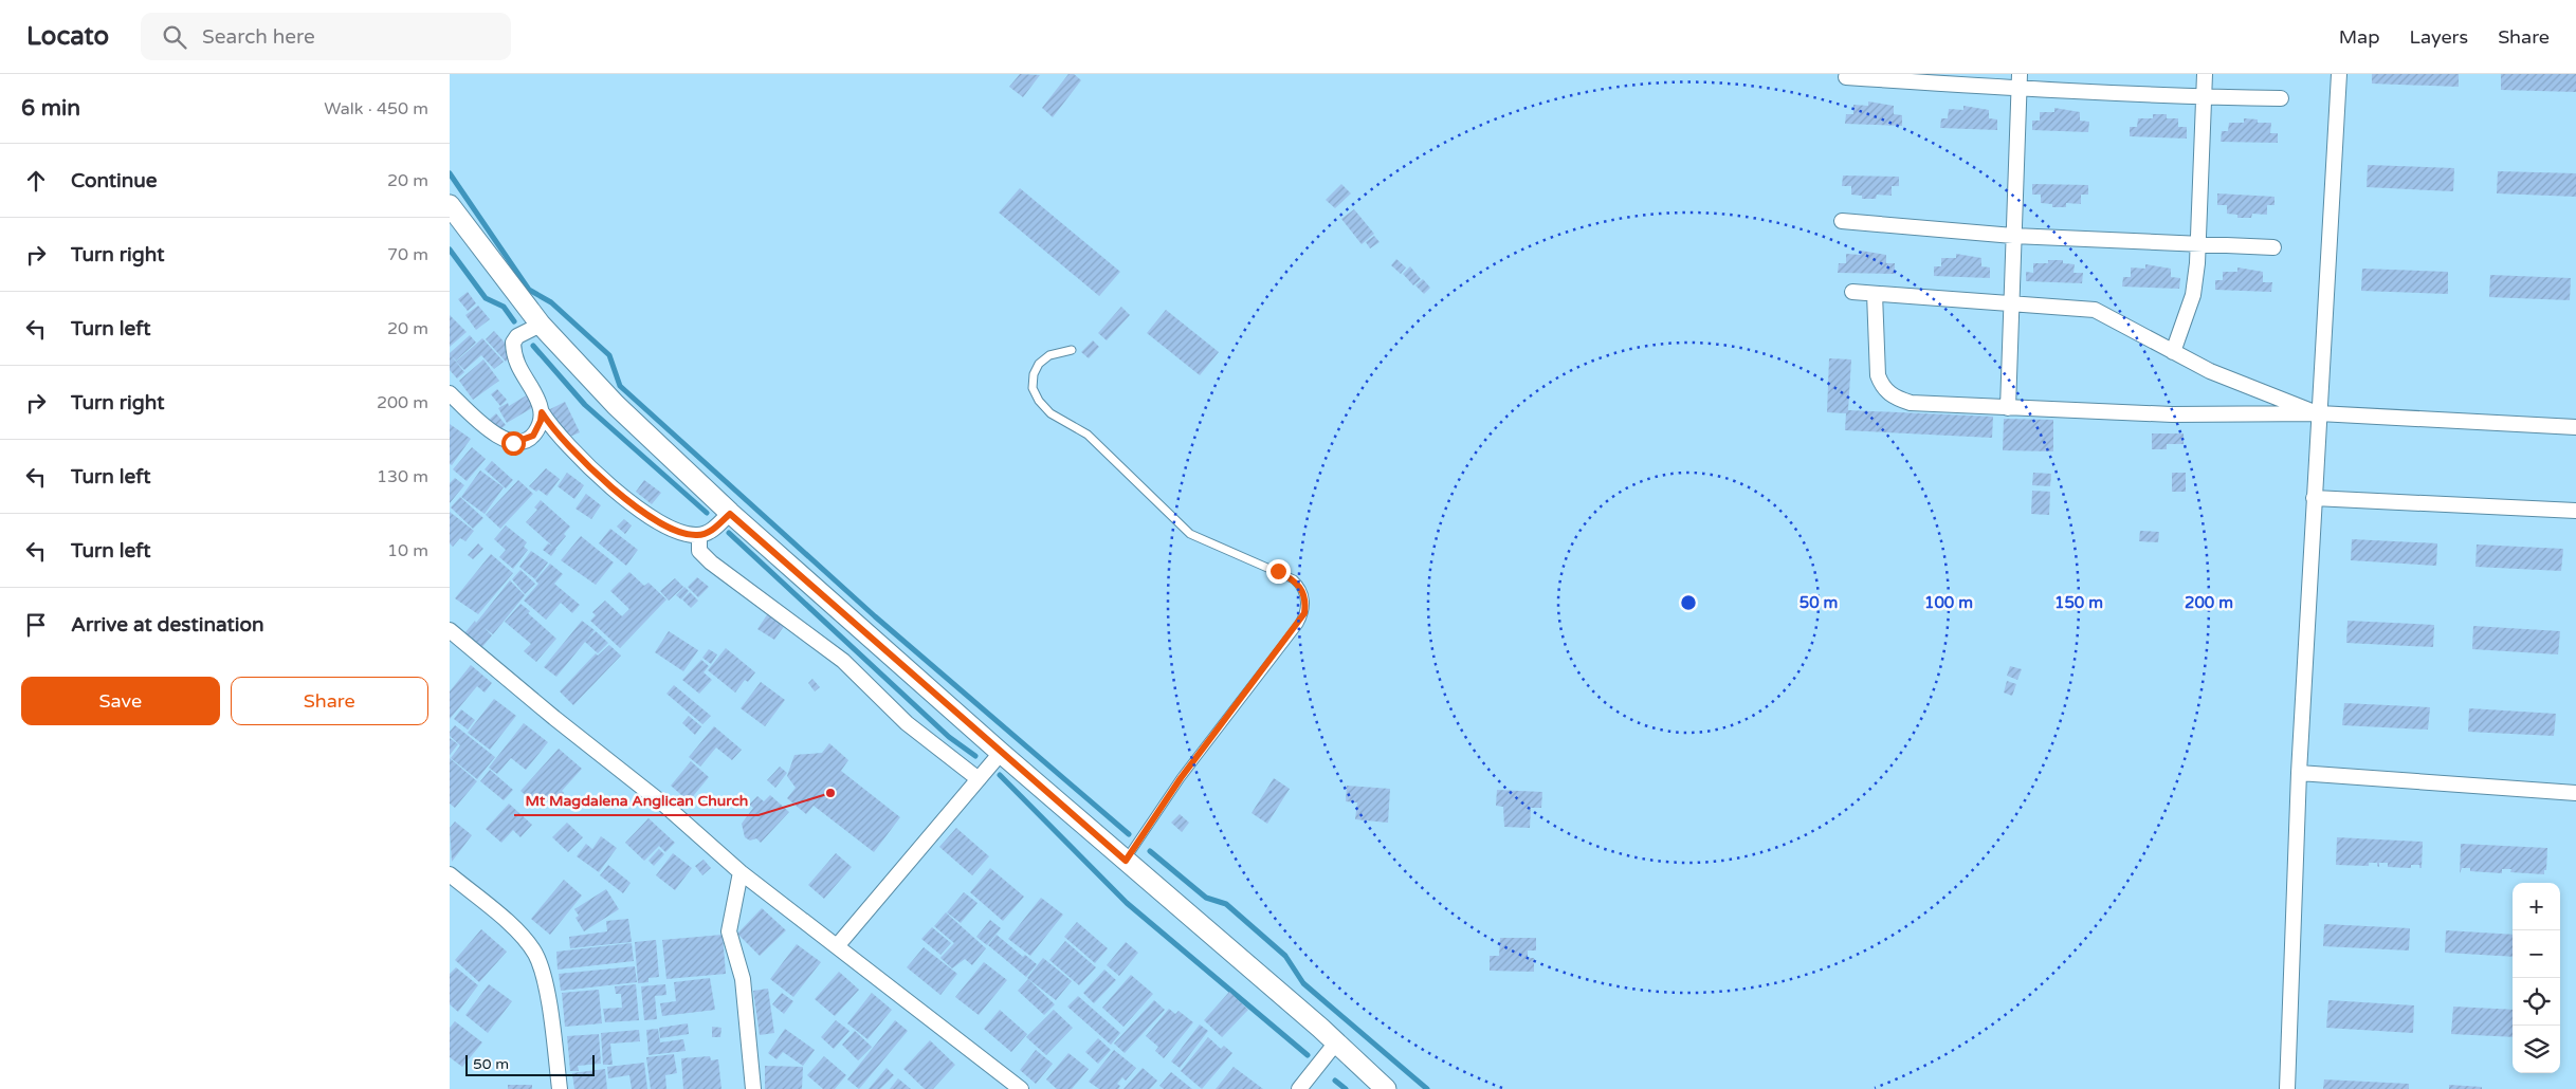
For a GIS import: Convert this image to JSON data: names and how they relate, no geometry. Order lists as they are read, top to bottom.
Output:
{
  "places": ["Mt Magdalena Anglican Church"],
  "scale_bar": "50 m",
  "page": {
    "header": "Locato",
    "search": "Search here",
    "nav": ["Map", "Layers", "Share"],
    "heading": ["6 min", "Walk · 450 m"],
    "list": [
      ["Continue", "20 m"],
      ["Turn right", "70 m"],
      ["Turn left", "20 m"],
      ["Turn right", "200 m"],
      ["Turn left", "130 m"],
      ["Turn left", "10 m"],
      "Arrive at destination"
    ],
    "buttons": ["Save", "Share"],
    "map_buttons": ["+", "−"],
    "scale": "50 m"
  },
  "rings": [
    "50 m",
    "100 m",
    "150 m",
    "200 m"
  ]
}
